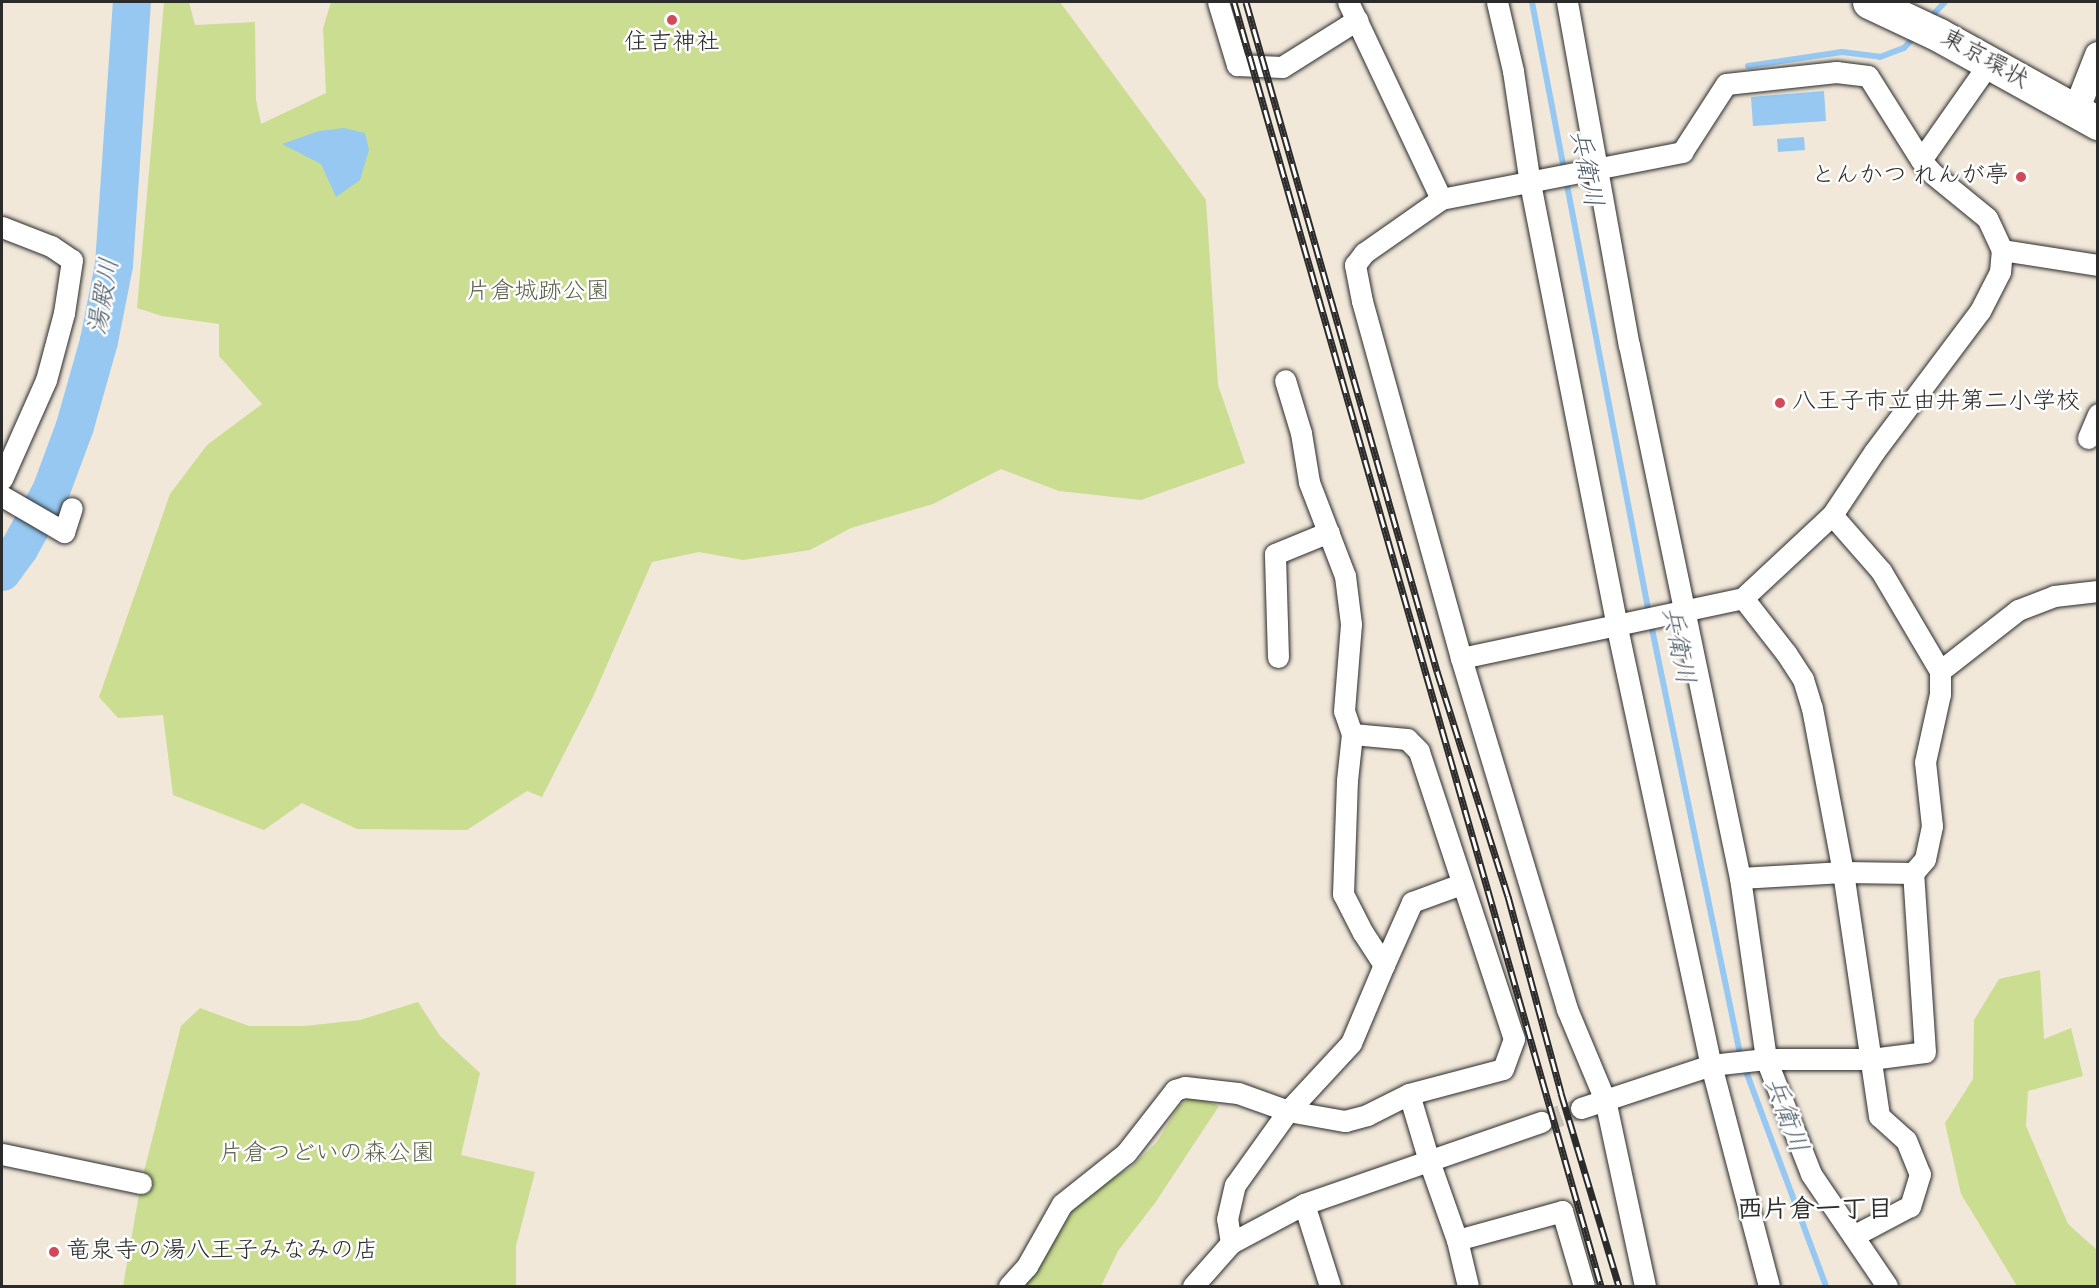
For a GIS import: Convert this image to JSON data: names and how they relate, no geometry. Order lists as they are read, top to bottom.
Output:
{
  "streets": {
    "highway": ["東京環状"]
  },
  "districts": ["西片倉一丁目"],
  "water": ["兵衛川", "湯殿川"],
  "parks": ["片倉城跡公園", "片倉つどいの森公園"],
  "places": [
    "住吉神社",
    "とんかつ れんが亭",
    "八王子市立由井第二小学校",
    "竜泉寺の湯八王子みなみの店"
  ]
}
